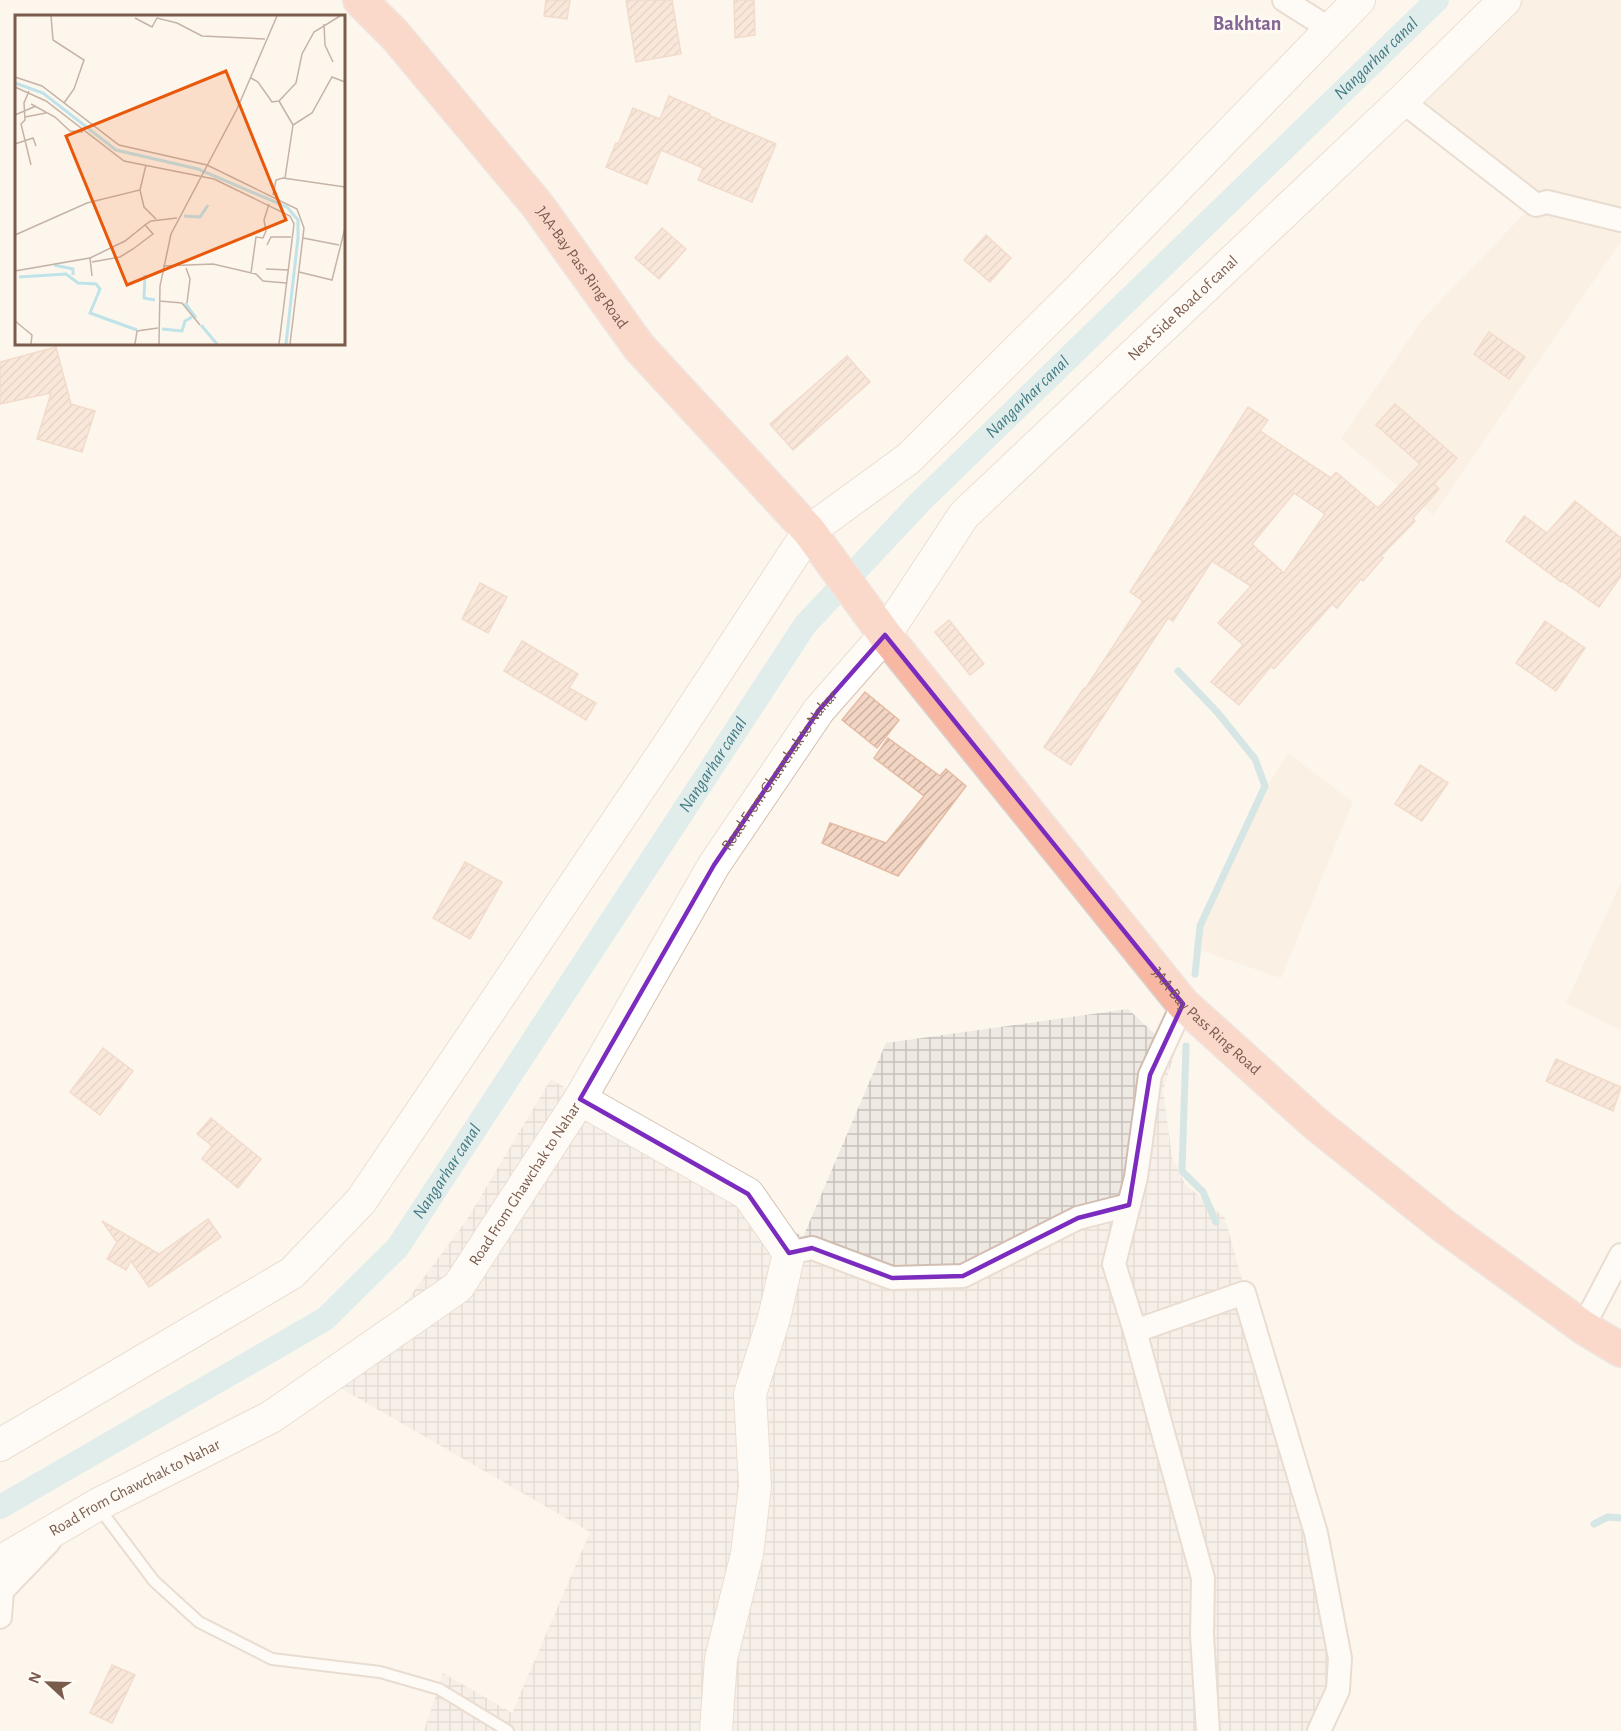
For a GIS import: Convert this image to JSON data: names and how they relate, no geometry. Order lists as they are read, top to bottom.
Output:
{
  "streets": {
    "highway": ["JAA-Bay Pass Ring Road"],
    "street": ["Next Side Road of canal", "Road From Ghawchak to Nahar"]
  },
  "crossings": [
    ["JAA-Bay Pass Ring Road", "Next Side Road of canal"],
    ["JAA-Bay Pass Ring Road", "Road From Ghawchak to Nahar"],
    ["Next Side Road of canal", "Road From Ghawchak to Nahar"]
  ],
  "districts": ["Bakhtan"],
  "water": ["Nangarhar canal"],
  "north": "left"
}
